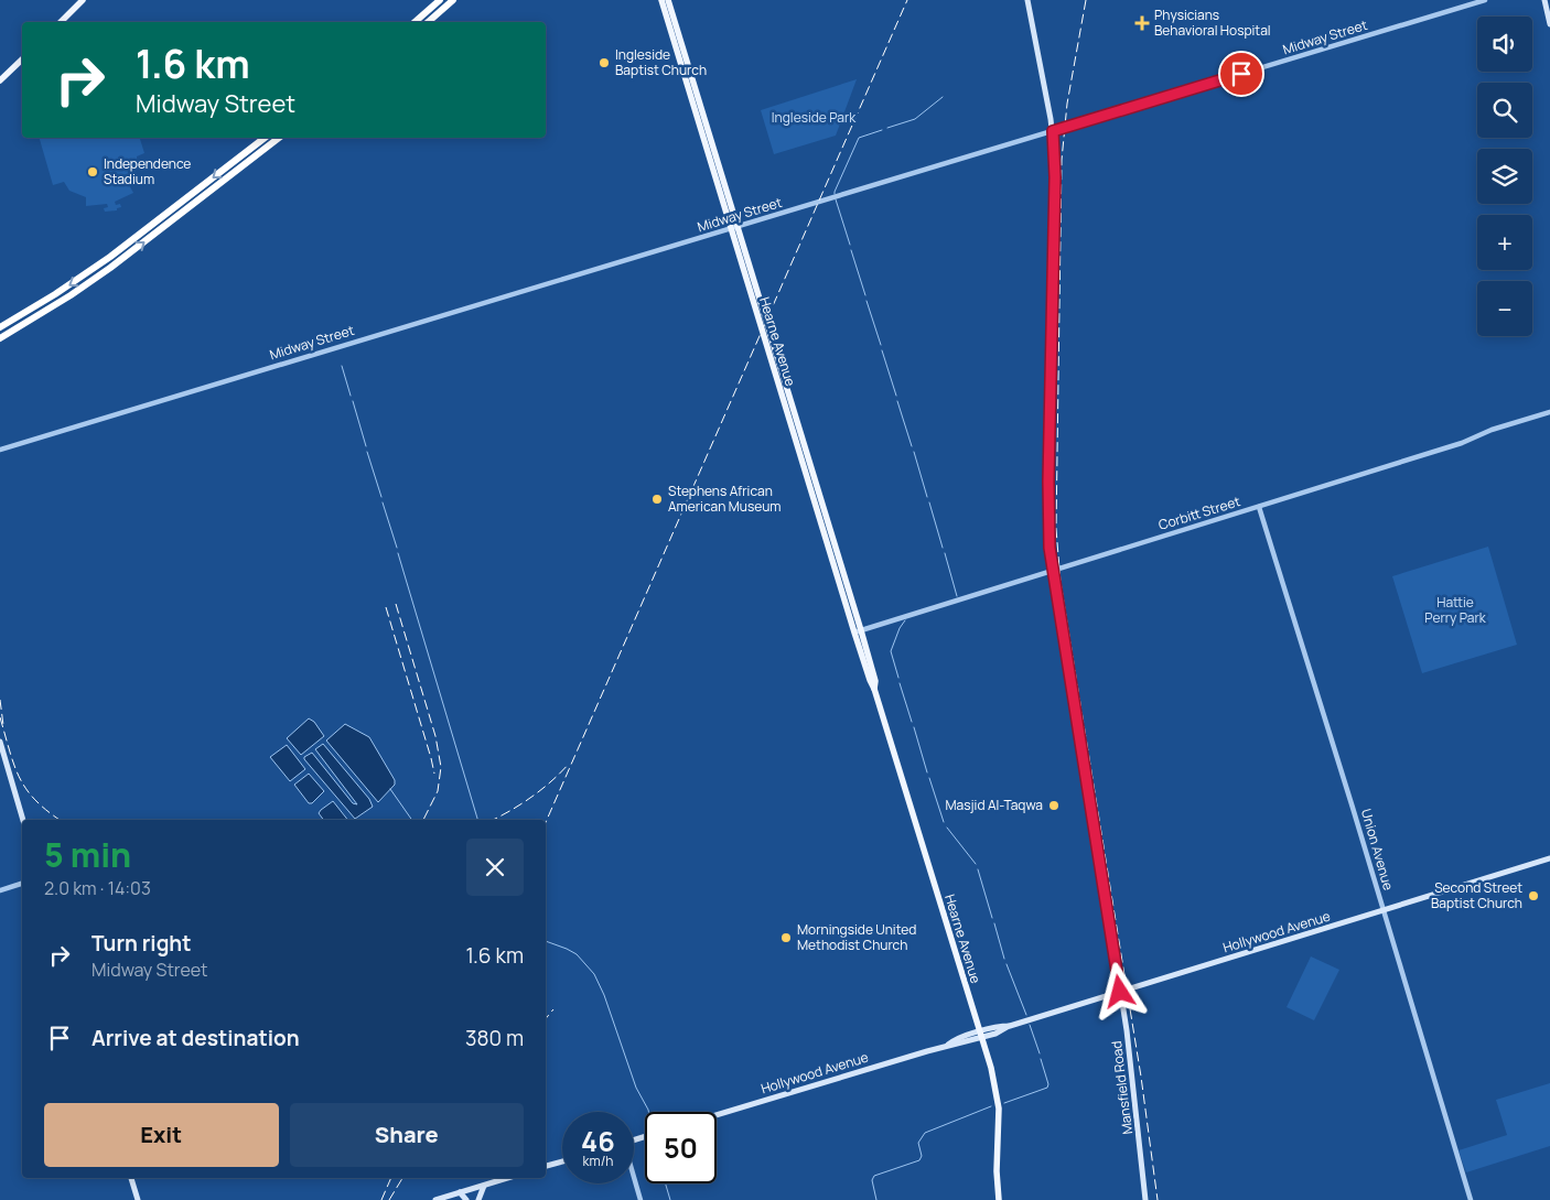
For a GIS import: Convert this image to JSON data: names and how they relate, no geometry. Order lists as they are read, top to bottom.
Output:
{
  "streets": {
    "main road": ["Hearne Avenue", "Hollywood Avenue", "Mansfield Road"],
    "street": ["Midway Street", "Corbitt Street", "Union Avenue"]
  },
  "crossings": [
    ["Midway Street", "Hearne Avenue"],
    ["Midway Street", "Mansfield Road"],
    ["Hearne Avenue", "Corbitt Street"],
    ["Hearne Avenue", "Hollywood Avenue"],
    ["Corbitt Street", "Union Avenue"],
    ["Corbitt Street", "Mansfield Road"],
    ["Union Avenue", "Hollywood Avenue"],
    ["Hollywood Avenue", "Mansfield Road"]
  ],
  "parks": ["Ingleside Park", "Hattie Perry Park"],
  "places": {
    "health": ["Physicians Behavioral Hospital"],
    "other": [
      "Ingleside Baptist Church",
      "Independence Stadium",
      "Stephens African American Museum",
      "Masjid Al-Taqwa",
      "Second Street Baptist Church",
      "Morningside United Methodist Church"
    ]
  },
  "page": {
    "map_buttons": ["+", "−"],
    "turn": ["1.6 km", "Midway Street"],
    "heading": ["5 min", "2.0 km · 14:03"],
    "list": [
      {
        "name": "Turn right",
        "note": "Midway Street",
        "value": "1.6 km"
      },
      {
        "name": "Arrive at destination",
        "value": "380 m"
      }
    ],
    "buttons": ["Exit", "Share"],
    "speed": "46 km/h",
    "limit": "50"
  }
}
